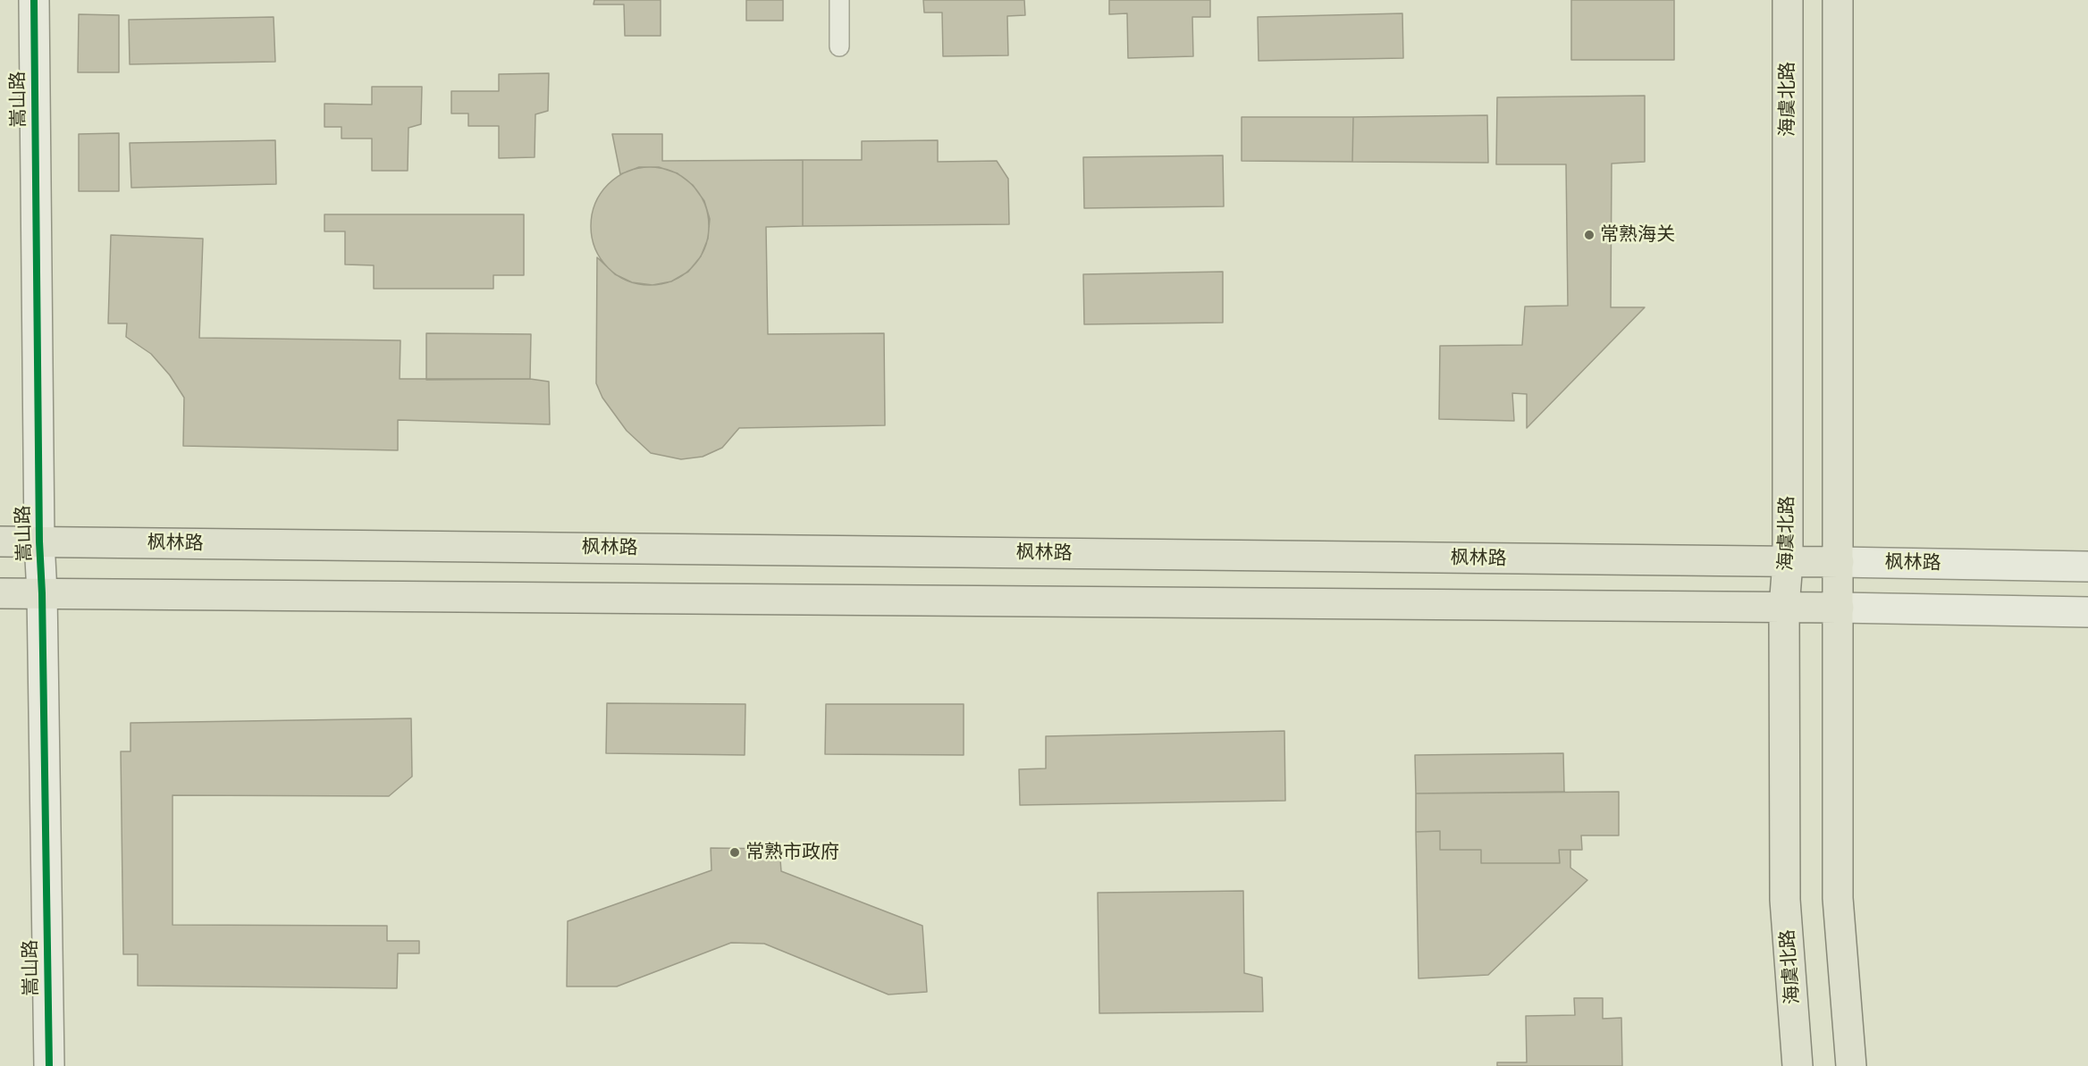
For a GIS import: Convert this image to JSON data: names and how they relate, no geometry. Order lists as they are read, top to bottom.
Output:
{
  "streets": {
    "main road": ["海虞北路", "枫林路"],
    "street": ["嵩山路"]
  },
  "crossings": [
    ["嵩山路", "枫林路"],
    ["海虞北路", "枫林路"]
  ],
  "places": ["常熟海关", "常熟市政府"]
}
